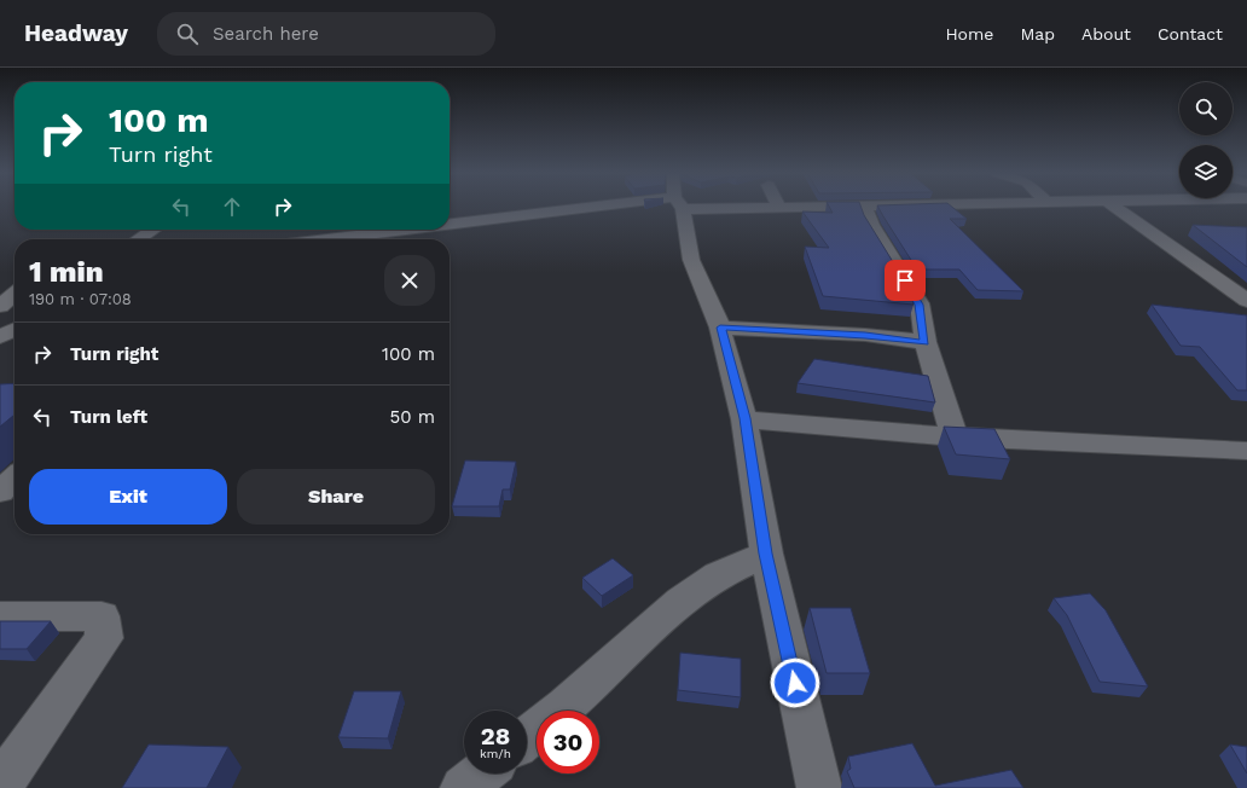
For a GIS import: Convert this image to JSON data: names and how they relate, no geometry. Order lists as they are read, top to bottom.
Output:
{
  "page": {
    "header": "Headway",
    "search": "Search here",
    "nav": [
      "Home",
      "Map",
      "About",
      "Contact"
    ],
    "turn": ["100 m", "Turn right"],
    "heading": ["1 min", "190 m · 07:08"],
    "list": [
      {
        "name": "Turn right",
        "value": "100 m"
      },
      {
        "name": "Turn left",
        "value": "50 m"
      }
    ],
    "buttons": ["Exit", "Share"],
    "speed": "28 km/h",
    "limit": "30"
  }
}
